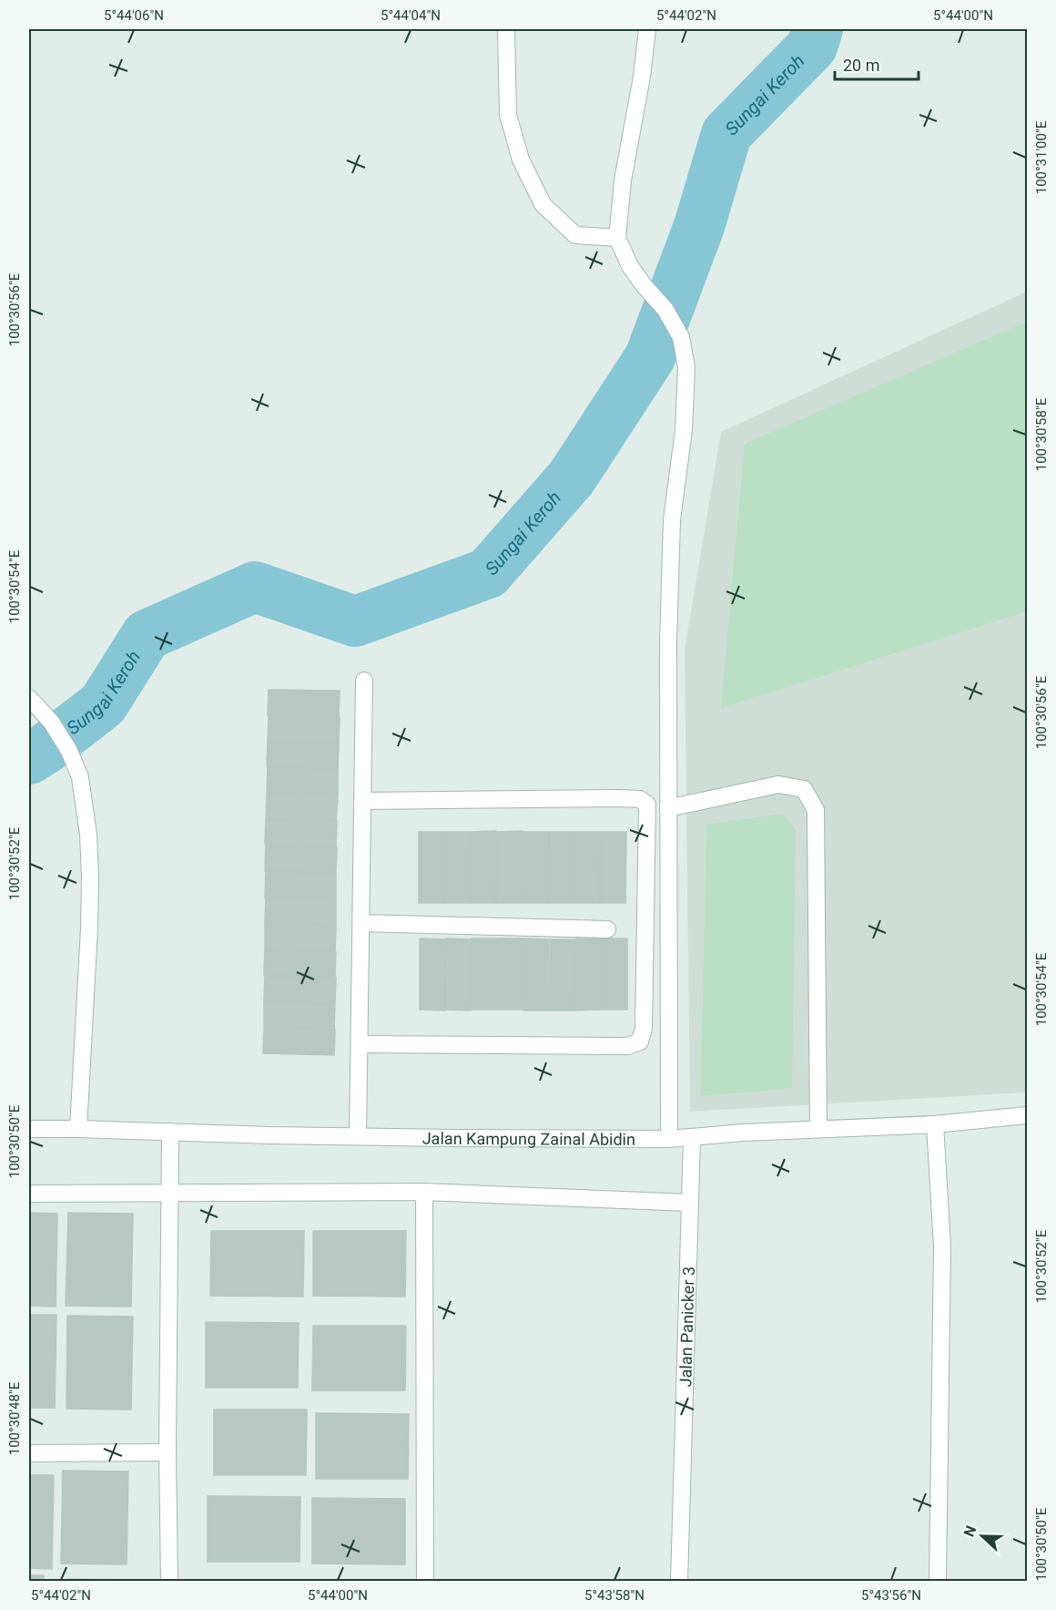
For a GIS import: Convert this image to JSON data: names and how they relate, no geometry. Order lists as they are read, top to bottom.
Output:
{
  "streets": {
    "street": ["Jalan Kampung Zainal Abidin", "Jalan Panicker 3"]
  },
  "crossings": [
    ["Jalan Kampung Zainal Abidin", "Jalan Panicker 3"]
  ],
  "water": ["Sungai Keroh"],
  "scale_bar": "20 m",
  "north": "left",
  "coordinates": [
    "5°44'06\"N",
    "5°44'04\"N",
    "5°44'02\"N",
    "5°44'00\"N",
    "100°31'00\"E",
    "100°30'56\"E",
    "100°30'58\"E",
    "100°30'54\"E",
    "100°30'52\"E",
    "100°30'50\"E",
    "100°30'48\"E",
    "5°43'58\"N",
    "5°43'56\"N"
  ]
}
